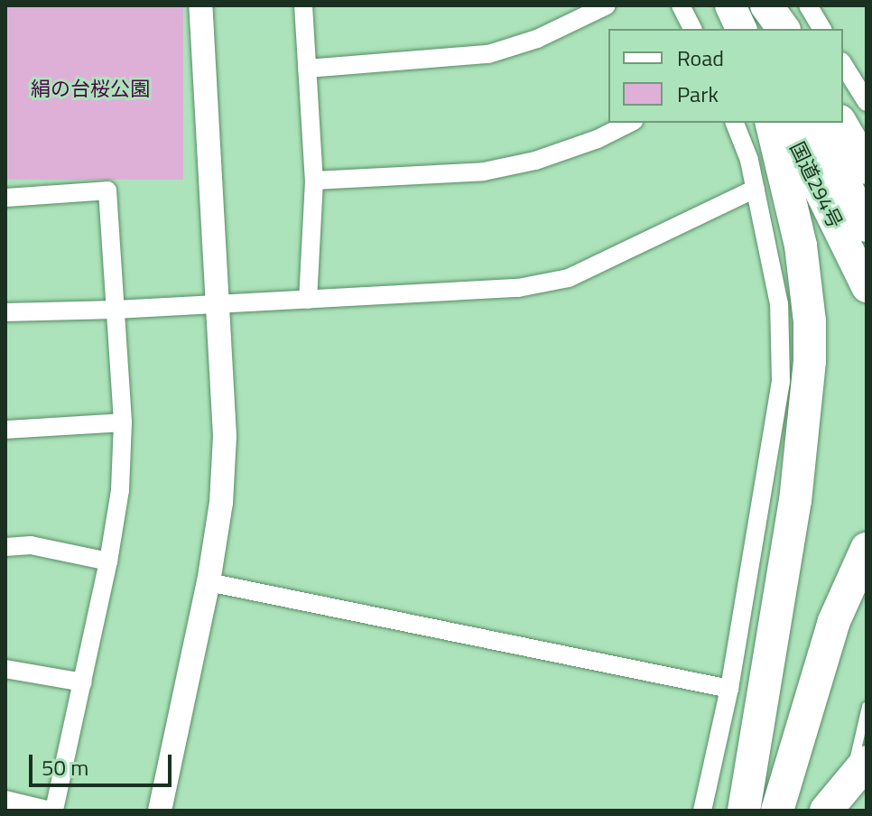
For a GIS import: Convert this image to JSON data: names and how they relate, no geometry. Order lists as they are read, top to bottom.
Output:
{
  "streets": {
    "highway": ["国道294号"]
  },
  "parks": ["絹の台桜公園"],
  "legend": ["Road", "Park"],
  "scale_bar": "50 m"
}
